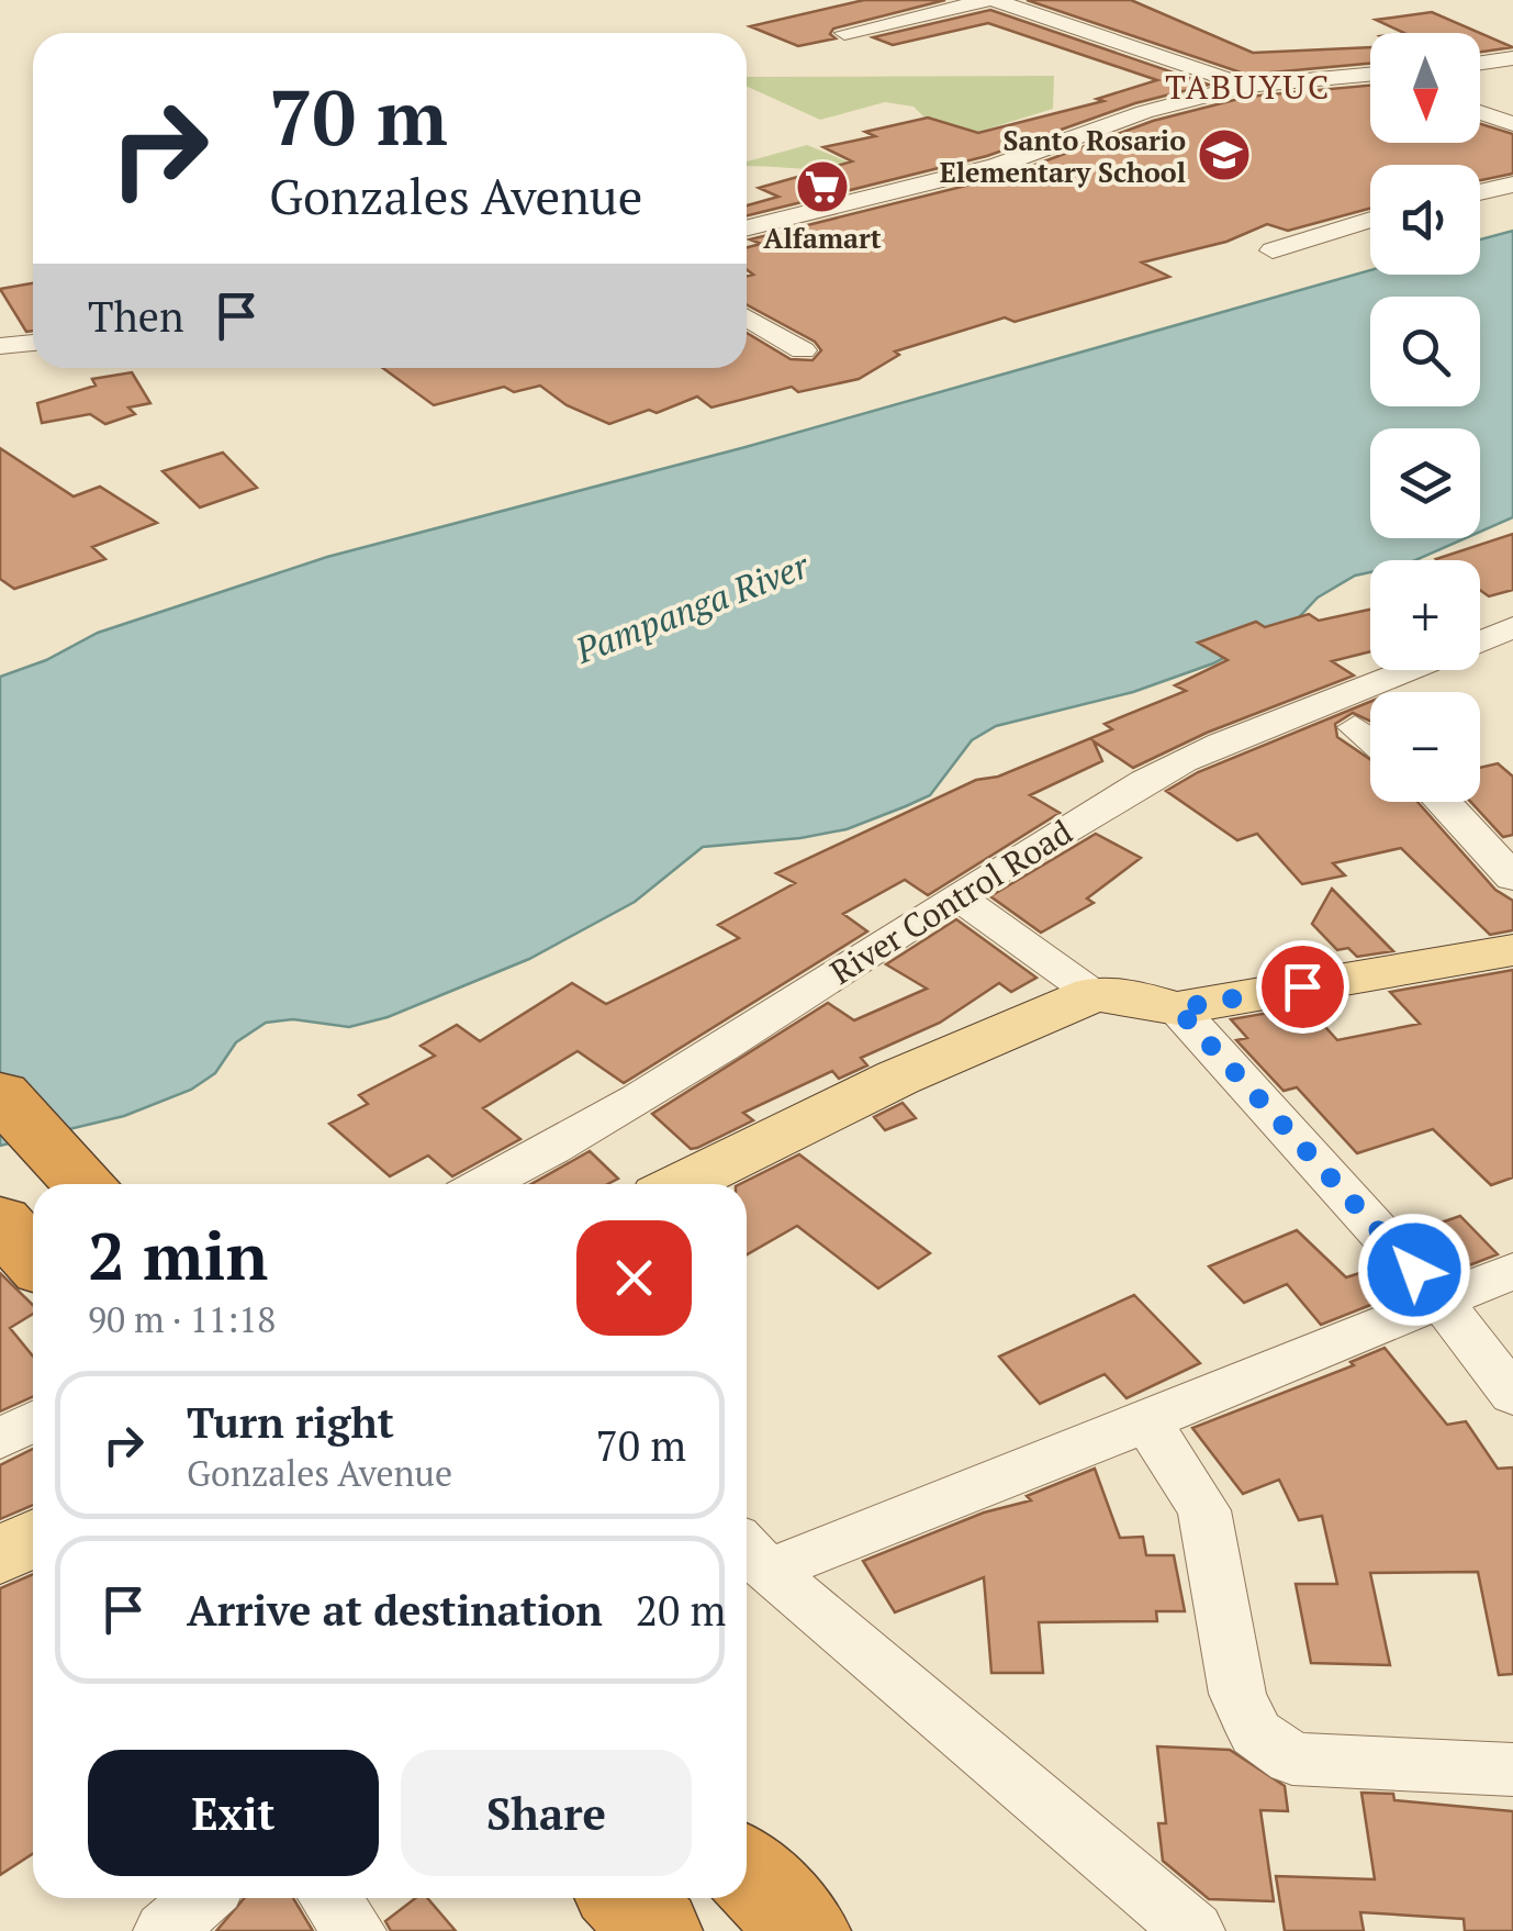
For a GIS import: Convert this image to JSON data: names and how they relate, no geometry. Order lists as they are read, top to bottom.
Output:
{
  "streets": {
    "street": ["River Control Road"]
  },
  "districts": ["TABUYUC"],
  "water": ["Pampanga River"],
  "places": {
    "school or university": ["Santo Rosario Elementary School"],
    "supermarket": ["Alfamart"]
  },
  "north": "bottom",
  "page": {
    "map_buttons": ["+", "−"],
    "turn": ["70 m", "Gonzales Avenue"],
    "then": "Then",
    "heading": ["2 min", "90 m · 11:18"],
    "list": [
      {
        "name": "Turn right",
        "note": "Gonzales Avenue",
        "value": "70 m"
      },
      {
        "name": "Arrive at destination",
        "value": "20 m"
      }
    ],
    "buttons": ["Exit", "Share"]
  }
}
